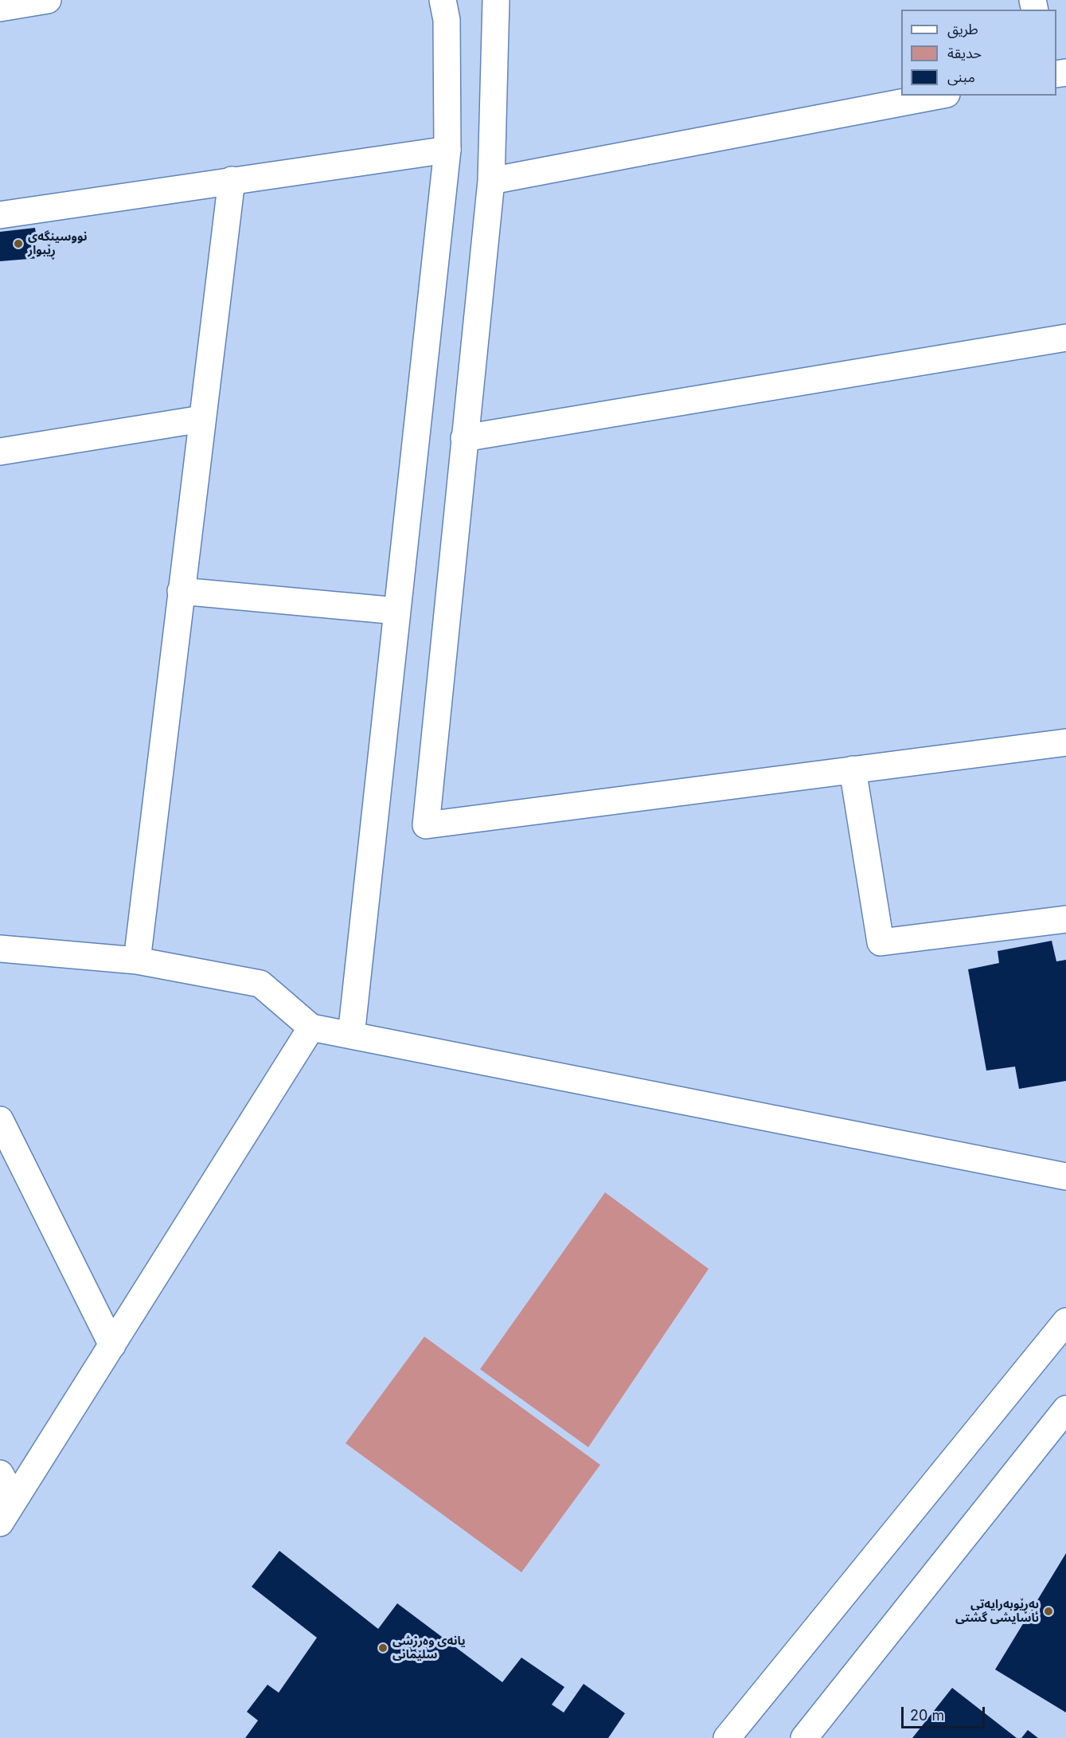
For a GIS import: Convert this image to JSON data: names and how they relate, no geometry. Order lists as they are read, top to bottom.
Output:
{
  "places": ["نووسینگه‌ی ڕێبوار", "بەڕێوبەرایەتی ئاسایشی گشتی", "یانەی وەرزشی سلێمانی"],
  "legend": ["طريق", "حديقة", "مبنى"],
  "scale_bar": "20 m"
}
